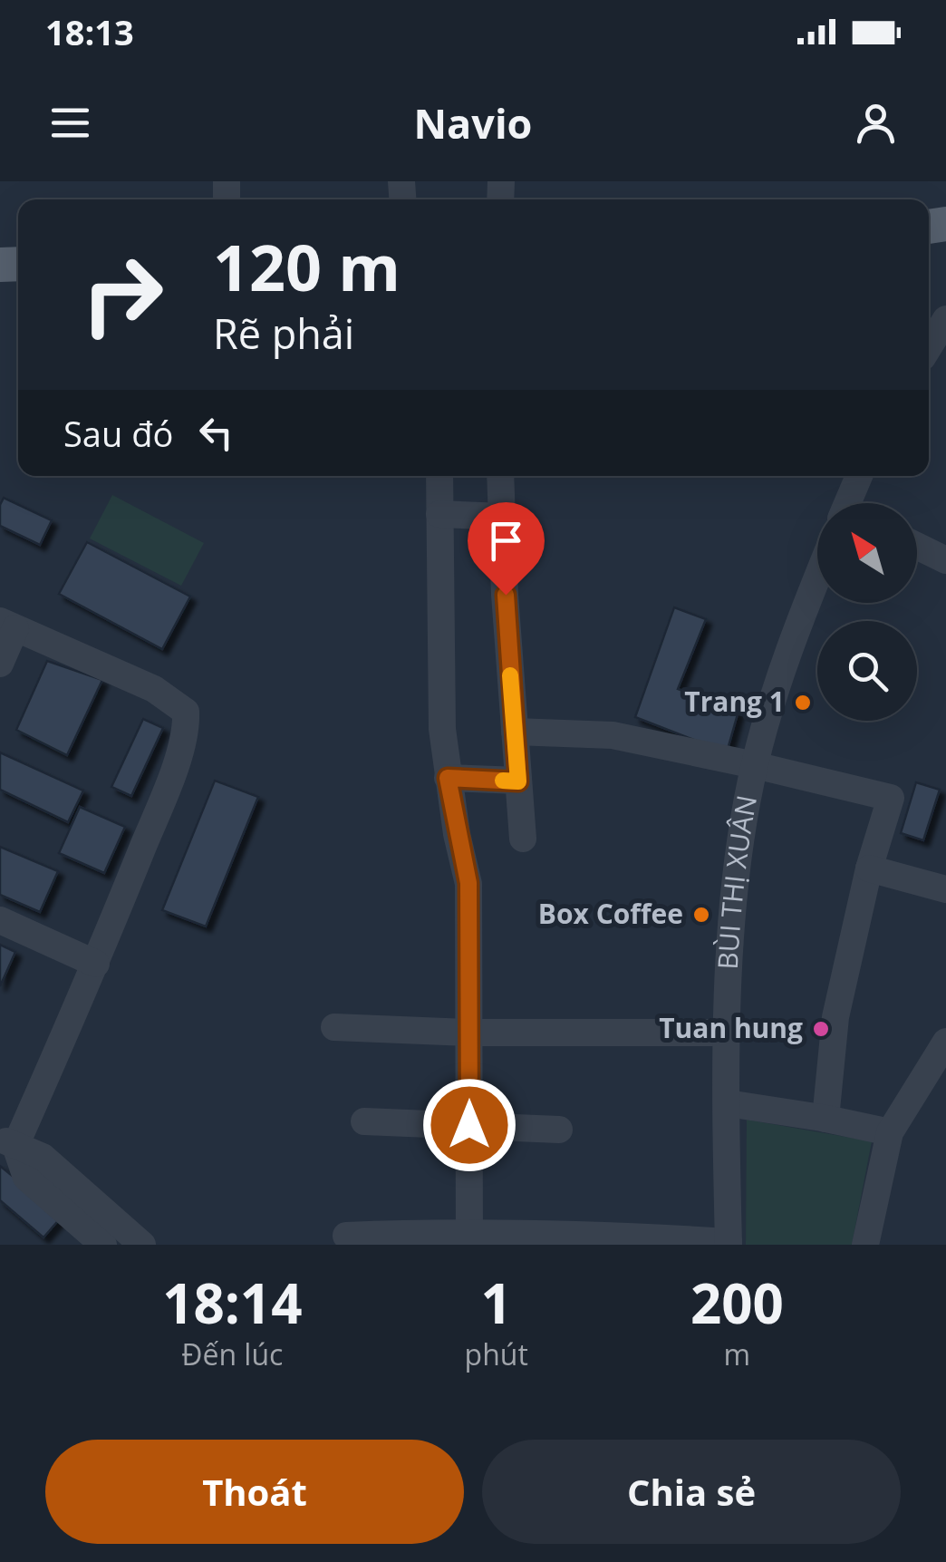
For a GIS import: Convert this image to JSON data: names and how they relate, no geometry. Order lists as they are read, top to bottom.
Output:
{
  "streets": {
    "street": ["BÙI THỊ XUÂN"]
  },
  "places": ["Trang 1", "Box Coffee", "Tuan hung"],
  "north": "top left",
  "page": {
    "status": "18:13",
    "header": "Navio",
    "turn": ["120 m", "Rẽ phải"],
    "then": "Sau đó",
    "eta": [
      "18:14",
      "Đến lúc",
      "1",
      "phút",
      "200",
      "m"
    ],
    "buttons": ["Thoát", "Chia sẻ"]
  }
}
